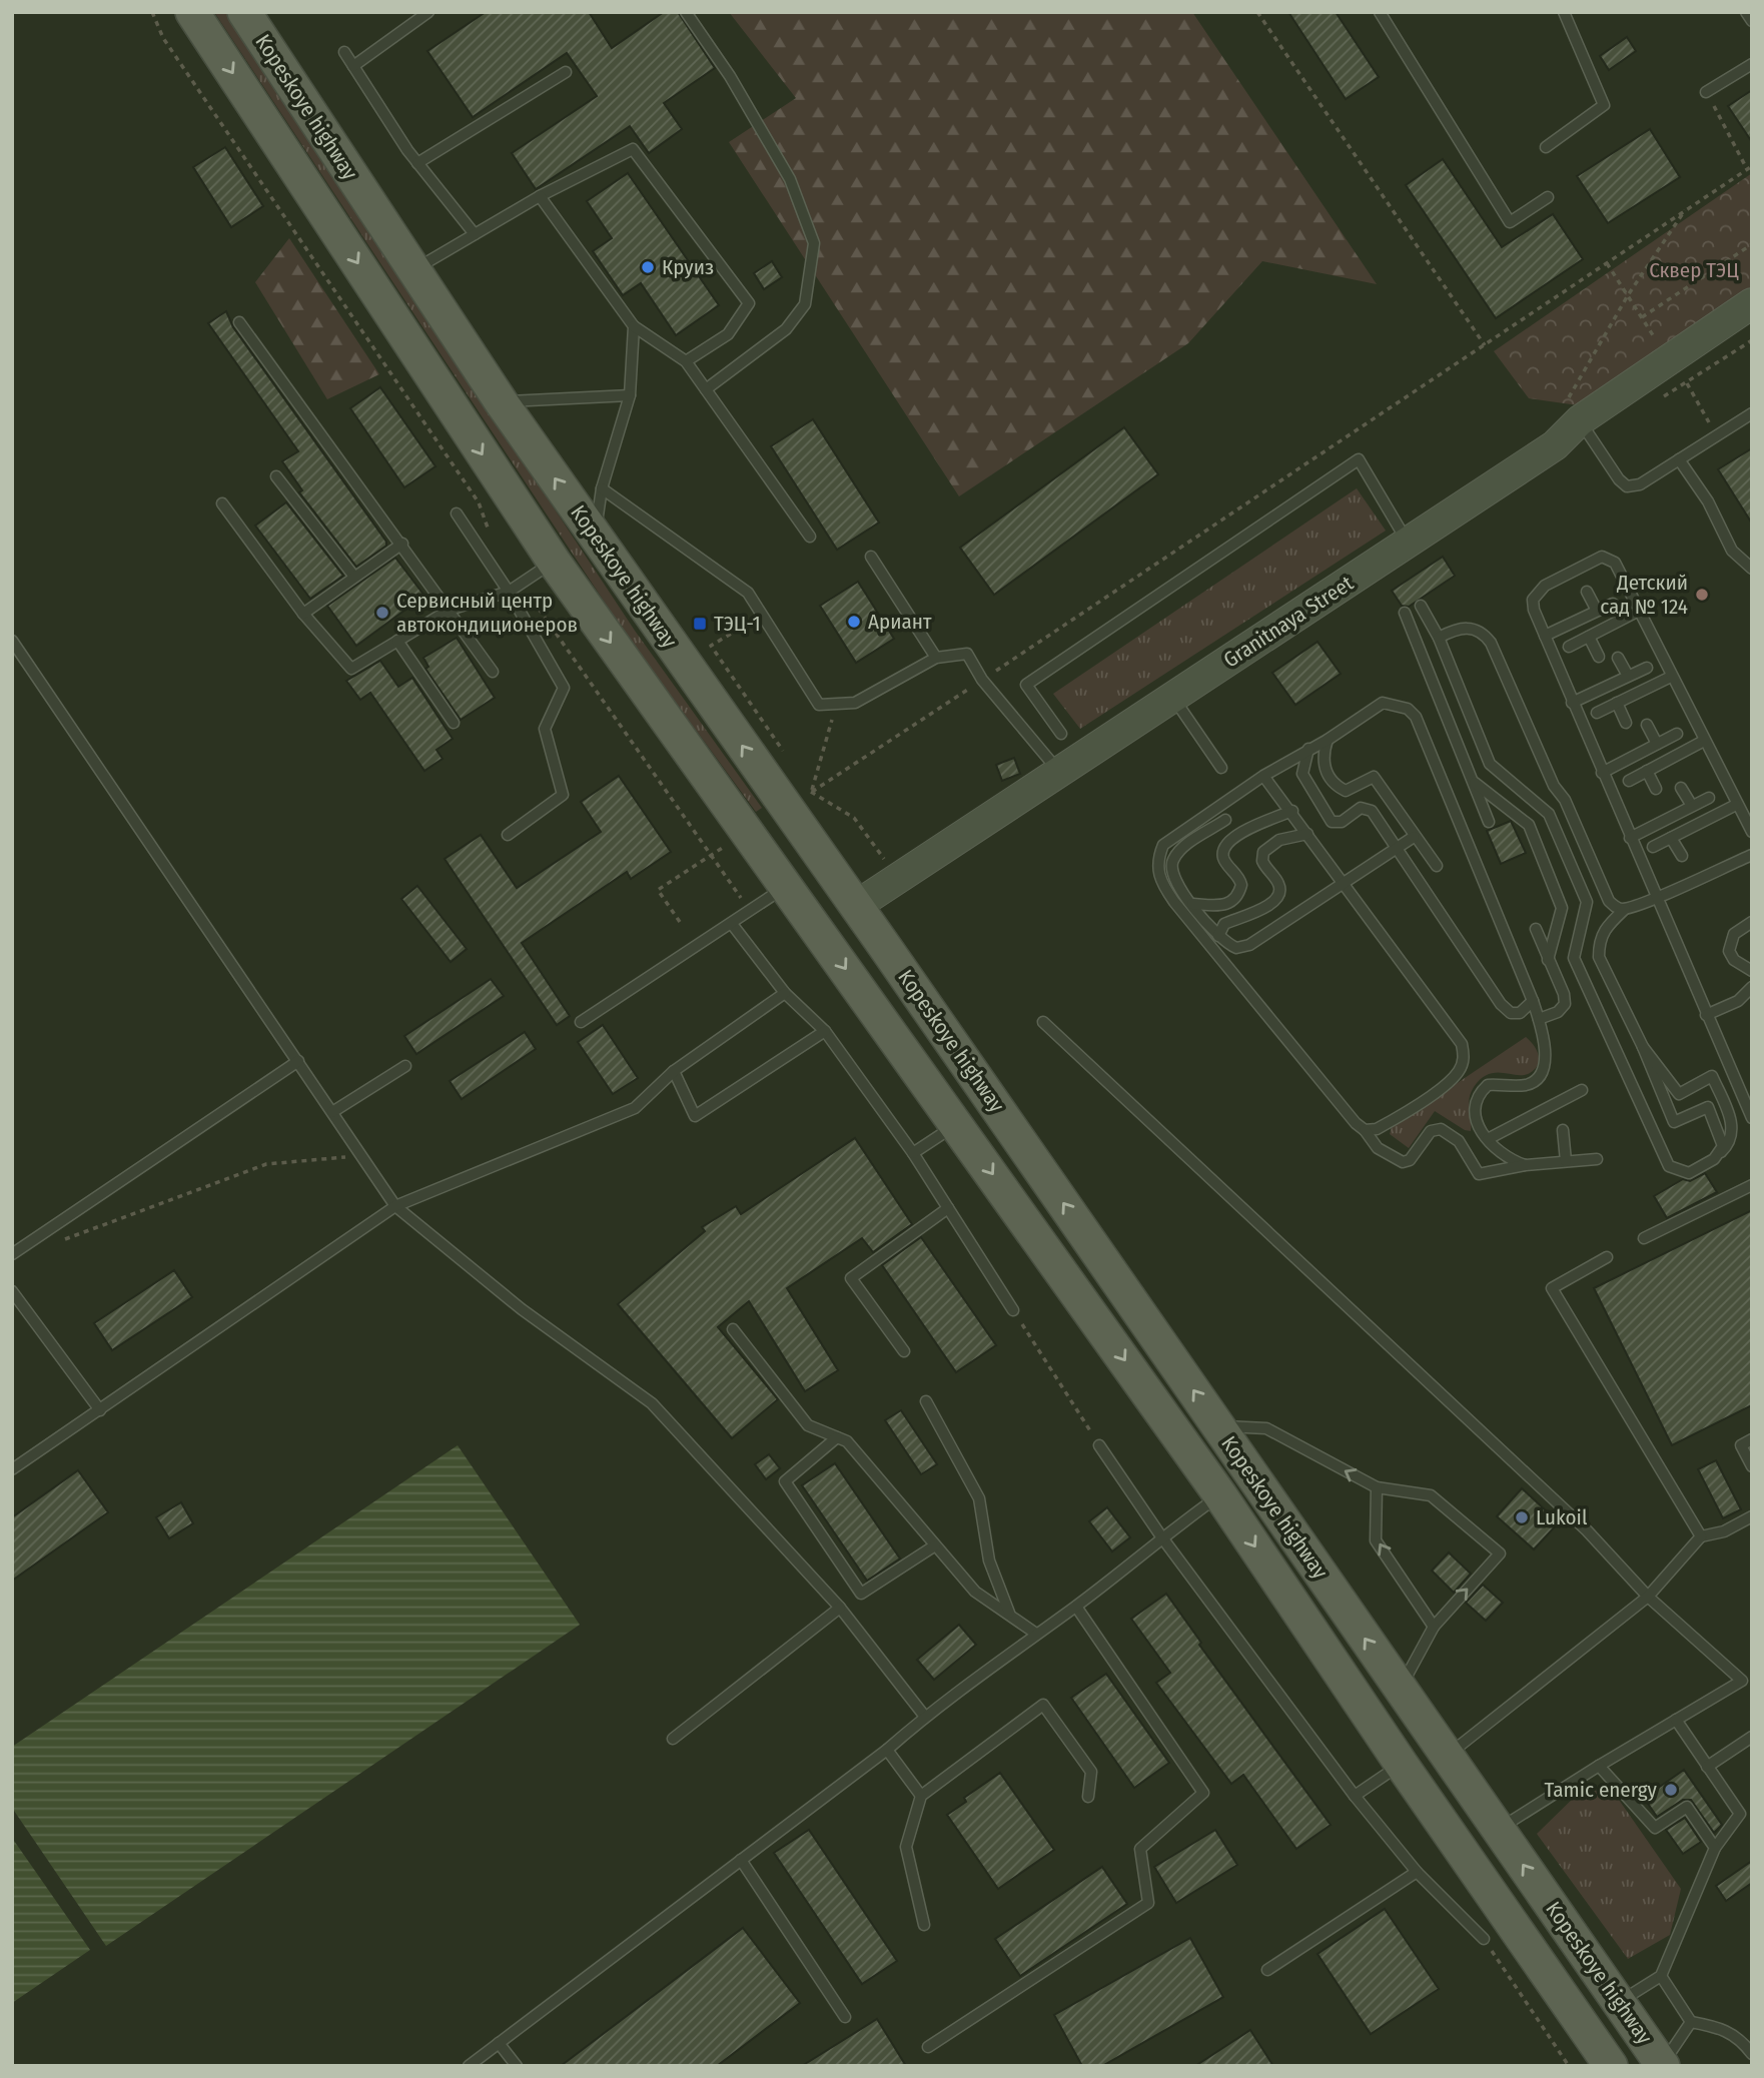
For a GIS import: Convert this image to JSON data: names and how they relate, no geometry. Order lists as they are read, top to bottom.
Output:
{
  "streets": {
    "main road": ["Kopeskoye highway", "Granitnaya Street"]
  },
  "crossings": [
    ["Kopeskoye highway", "Granitnaya Street"]
  ],
  "parks": ["Сквер ТЭЦ"],
  "places": {
    "other": [
      "Круиз",
      "Детский сад № 124",
      "Сервисный центр автокондиционеров",
      "Ариант",
      "Lukoil",
      "Tamic energy"
    ],
    "transit": ["ТЭЦ-1"]
  }
}
